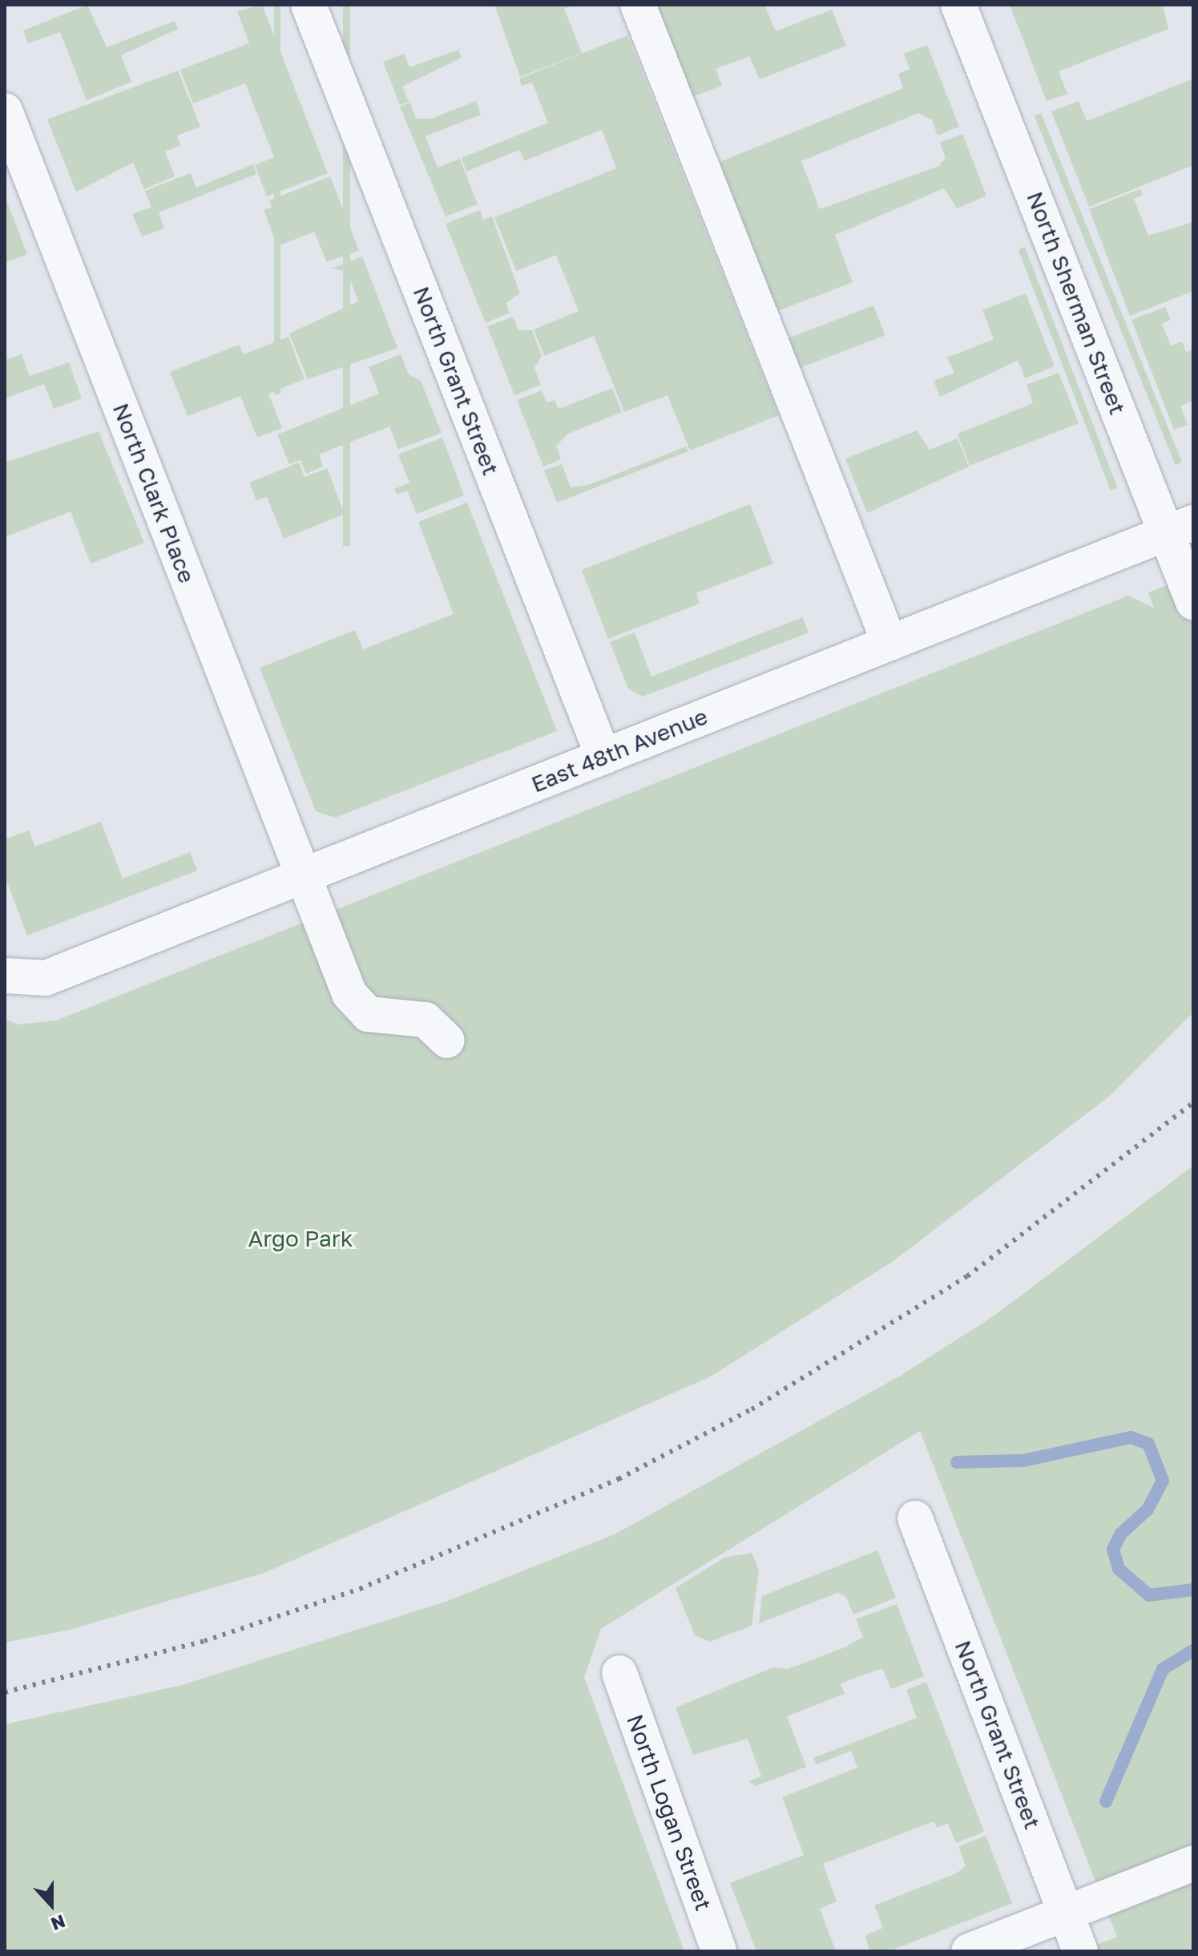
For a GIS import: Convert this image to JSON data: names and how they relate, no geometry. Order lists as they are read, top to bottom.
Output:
{
  "streets": {
    "street": [
      "North Sherman Street",
      "North Grant Street",
      "North Clark Place",
      "East 48th Avenue",
      "North Logan Street"
    ]
  },
  "crossings": [
    ["North Sherman Street", "East 48th Avenue"],
    ["North Grant Street", "East 48th Avenue"],
    ["North Clark Place", "East 48th Avenue"]
  ],
  "parks": ["Argo Park"],
  "north": "bottom"
}
